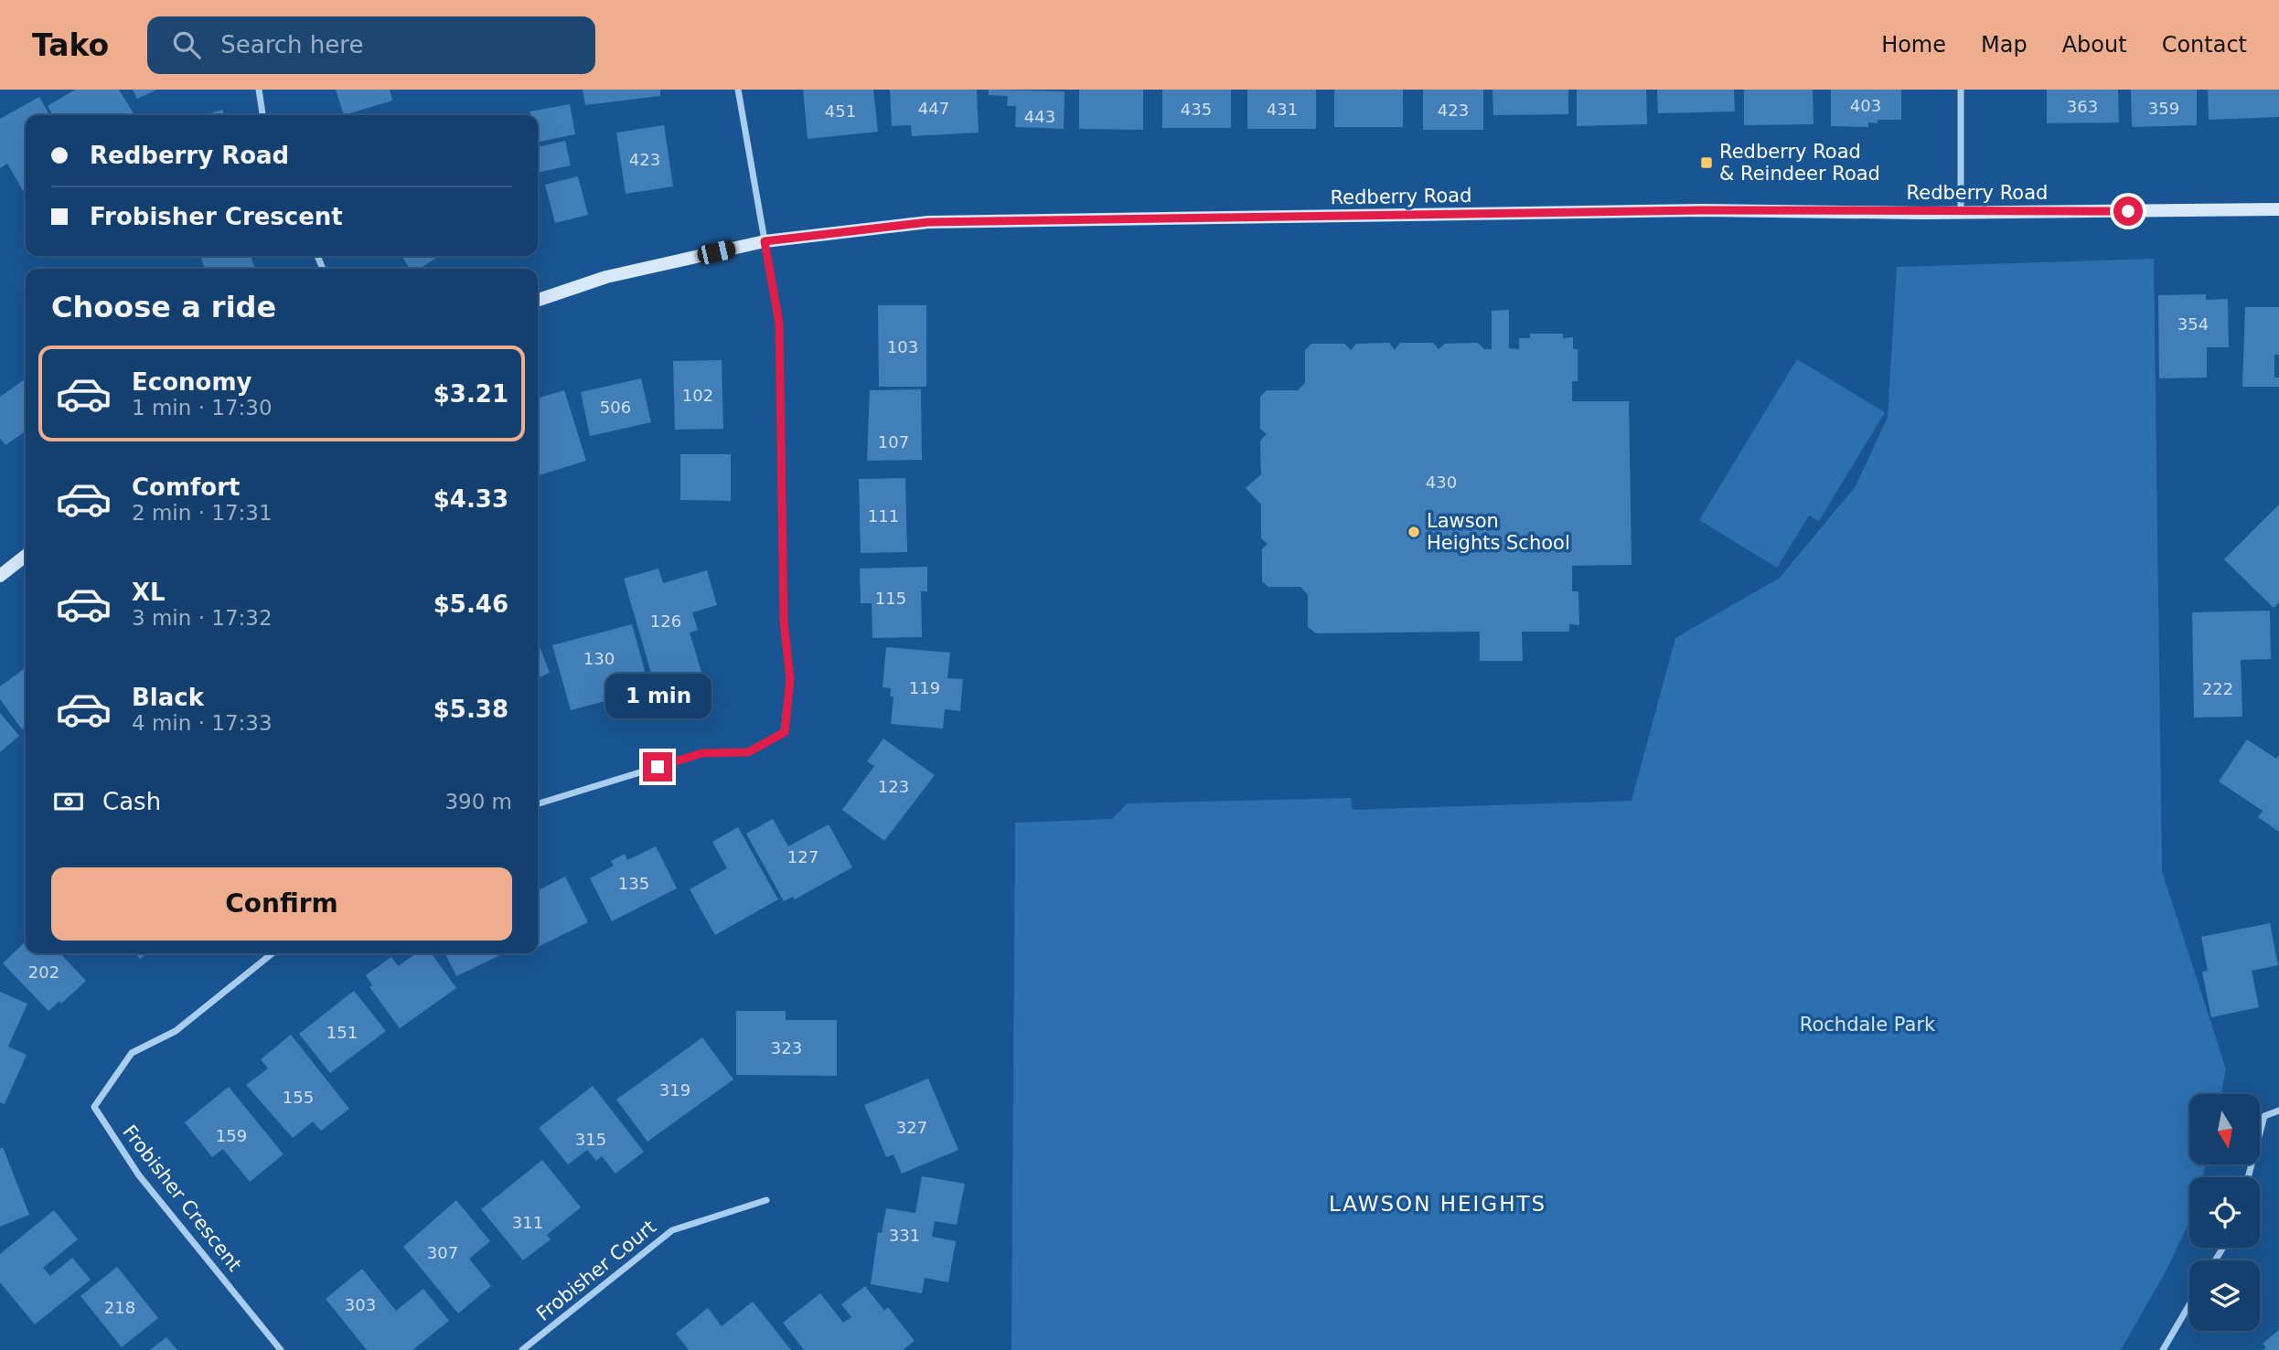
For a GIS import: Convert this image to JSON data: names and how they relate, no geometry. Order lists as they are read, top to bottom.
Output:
{
  "streets": {
    "street": ["Redberry Road", "Frobisher Crescent", "Frobisher Court"]
  },
  "districts": ["LAWSON HEIGHTS"],
  "parks": ["Rochdale Park"],
  "places": {
    "transit": ["Redberry Road & Reindeer Road"],
    "other": ["Lawson Heights School"]
  },
  "house_numbers": [
    "403",
    "363",
    "447",
    "359",
    "435",
    "431",
    "423",
    "451",
    "443",
    "423",
    "354",
    "103",
    "102",
    "506",
    "107",
    "430",
    "111",
    "115",
    "126",
    "130",
    "119",
    "222",
    "123",
    "127",
    "135",
    "202",
    "151",
    "323",
    "319",
    "155",
    "327",
    "159",
    "315",
    "311",
    "331",
    "307",
    "303",
    "218"
  ],
  "north": "bottom",
  "page": {
    "header": "Tako",
    "search": "Search here",
    "nav": [
      "Home",
      "Map",
      "About",
      "Contact"
    ],
    "banner": ["Redberry Road", "Frobisher Crescent"],
    "heading": "Choose a ride",
    "list": [
      {
        "name": "Economy",
        "note": "1 min · 17:30",
        "value": "$3.21"
      },
      {
        "name": "Comfort",
        "note": "2 min · 17:31",
        "value": "$4.33"
      },
      {
        "name": "XL",
        "note": "3 min · 17:32",
        "value": "$5.46"
      },
      {
        "name": "Black",
        "note": "4 min · 17:33",
        "value": "$5.38"
      }
    ],
    "bubble": "1 min",
    "pay": ["Cash", "390 m"],
    "buttons": "Confirm"
  }
}
